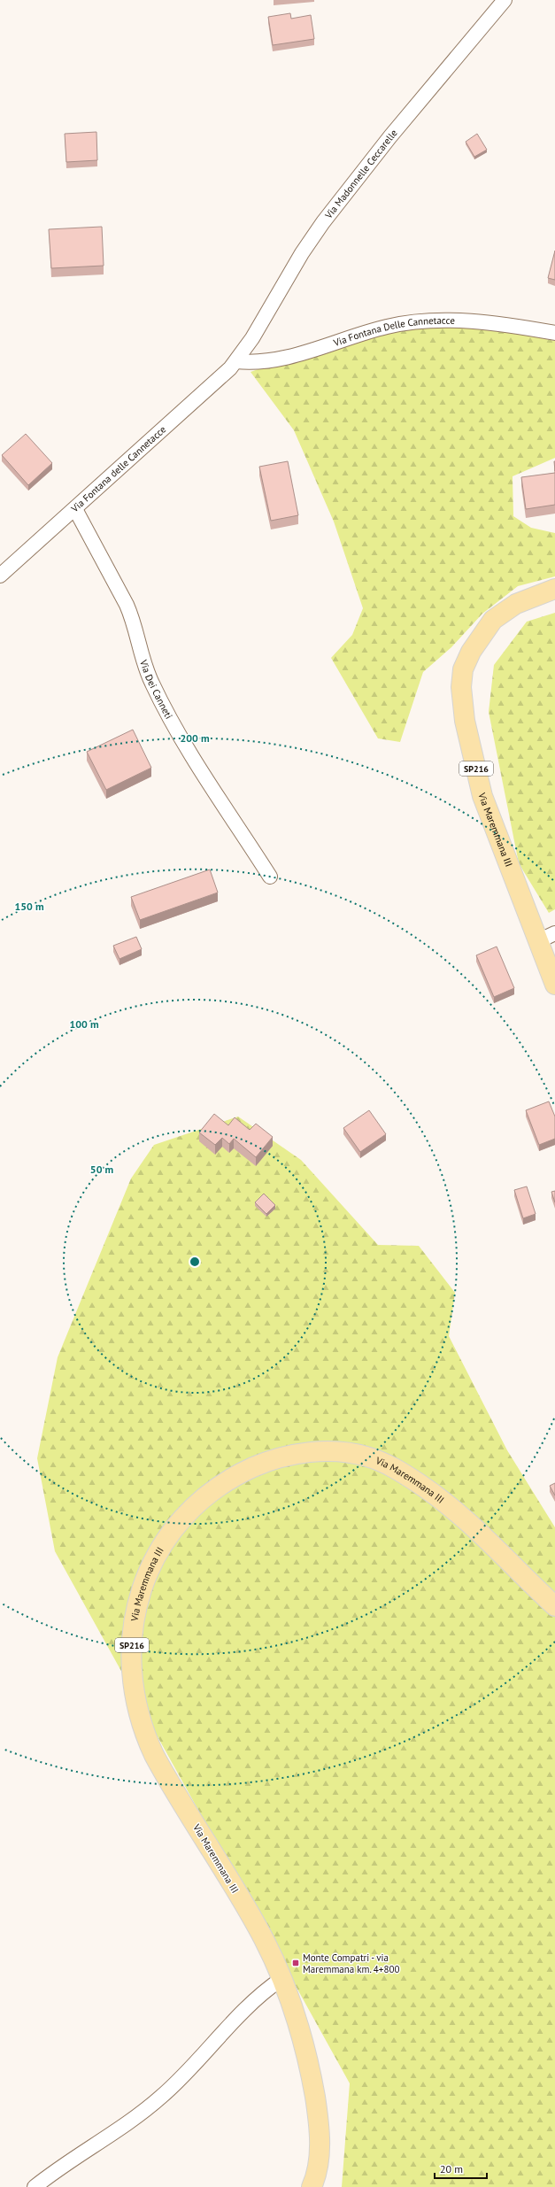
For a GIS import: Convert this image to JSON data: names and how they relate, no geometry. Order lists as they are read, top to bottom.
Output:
{
  "streets": {
    "main road": ["SP216", "Via Maremmana III"],
    "street": [
      "Via Madonnelle Ceccarelle",
      "Via Fontana Delle Cannetacce",
      "Via Fontana delle Cannetacce",
      "Via Dei Canneti"
    ]
  },
  "crossings": [
    ["Via Madonnelle Ceccarelle", "Via Fontana Delle Cannetacce"],
    ["Via Madonnelle Ceccarelle", "Via Fontana delle Cannetacce"],
    ["Via Fontana Delle Cannetacce", "Via Fontana delle Cannetacce"],
    ["Via Fontana delle Cannetacce", "Via Dei Canneti"]
  ],
  "places": {
    "transit": ["Monte Compatri - via Maremmana km. 4+800"]
  },
  "scale_bar": "20 m",
  "rings": [
    "200 m",
    "150 m",
    "100 m",
    "50 m"
  ]
}
